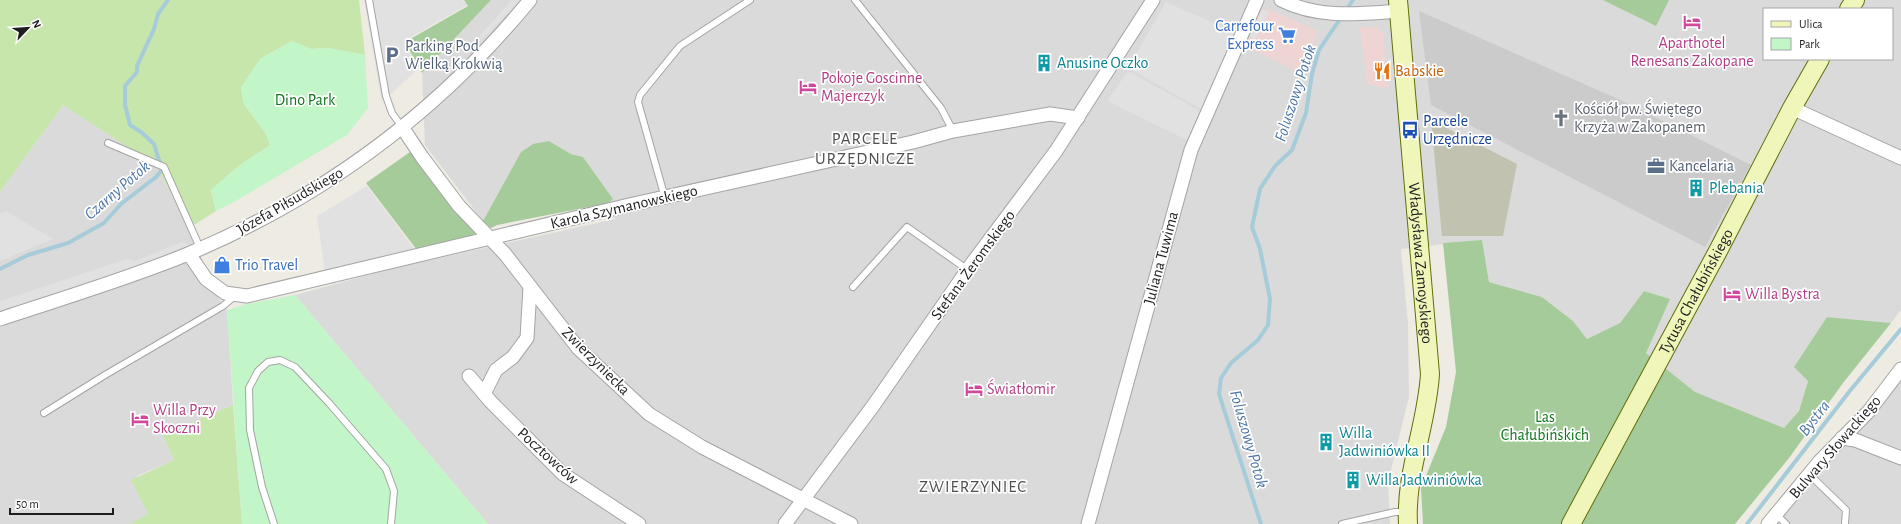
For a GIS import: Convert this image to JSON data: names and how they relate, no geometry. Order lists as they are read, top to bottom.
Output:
{
  "streets": {
    "street": [
      "Józefa Piłsudskiego",
      "Karola Szymanowskiego",
      "Juliana Tuwima",
      "Władysława Zamoyskiego",
      "Stefana Żeromskiego",
      "Tytusa Chałubińskiego",
      "Zwierzyniecka",
      "Bulwary Słowackiego",
      "Pocztowców"
    ]
  },
  "crossings": [
    ["Józefa Piłsudskiego", "Karola Szymanowskiego"],
    ["Józefa Piłsudskiego", "Zwierzyniecka"],
    ["Karola Szymanowskiego", "Stefana Żeromskiego"],
    ["Karola Szymanowskiego", "Zwierzyniecka"],
    ["Stefana Żeromskiego", "Zwierzyniecka"]
  ],
  "districts": ["PARCELE URZĘDNICZE", "ZWIERZYNIEC"],
  "water": ["Foluszowy Potok", "Czarny Potok", "Bystra"],
  "parks": ["Dino Park", "Las Chałubińskich"],
  "places": {
    "hotel": [
      "Aparthotel Renesans Zakopane",
      "Pokoje Goscinne Majerczyk",
      "Willa Bystra",
      "Światłomir",
      "Willa Przy Skoczni"
    ],
    "supermarket": ["Carrefour Express"],
    "parking": ["Parking Pod Wielką Krokwią"],
    "building": [
      "Anusine Oczko",
      "Plebania",
      "Willa Jadwiniówka II",
      "Willa Jadwiniówka"
    ],
    "restaurant": ["Babskie"],
    "church": ["Kościół pw. Świętego Krzyża w Zakopanem"],
    "bus stop": ["Parcele Urzędnicze"],
    "office": ["Kancelaria"],
    "shop": ["Trio Travel"]
  },
  "legend": ["Ulica", "Park"],
  "scale_bar": "50 m",
  "north": "top right"
}
